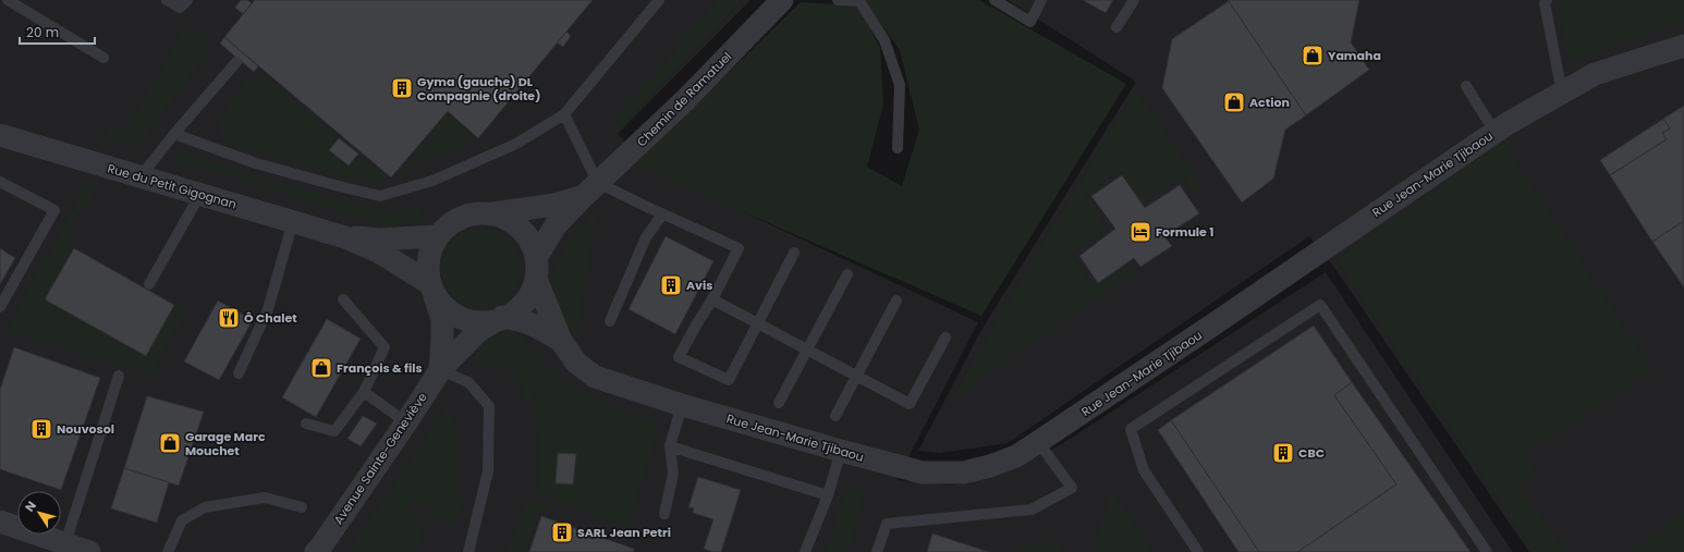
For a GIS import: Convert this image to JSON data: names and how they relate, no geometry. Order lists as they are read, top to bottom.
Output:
{
  "streets": {
    "street": [
      "Chemin de Ramatuel",
      "Rue Jean-Marie Tjibaou",
      "Rue du Petit Gigognan",
      "Avenue Sainte-Geneviève"
    ]
  },
  "crossings": [
    ["Chemin de Ramatuel", "Rue Jean-Marie Tjibaou"],
    ["Chemin de Ramatuel", "Rue du Petit Gigognan"],
    ["Chemin de Ramatuel", "Avenue Sainte-Geneviève"],
    ["Rue Jean-Marie Tjibaou", "Rue du Petit Gigognan"],
    ["Rue Jean-Marie Tjibaou", "Avenue Sainte-Geneviève"],
    ["Rue du Petit Gigognan", "Avenue Sainte-Geneviève"]
  ],
  "places": {
    "shop": [
      "Yamaha",
      "Action",
      "François & fils",
      "Garage Marc Mouchet"
    ],
    "building": [
      "Gyma (gauche) DL Compagnie (droite)",
      "Avis",
      "Nouvosol",
      "CBC",
      "SARL Jean Petri"
    ],
    "hotel": ["Formule 1"],
    "restaurant": ["Ô Chalet"]
  },
  "scale_bar": "20 m",
  "north": "top left"
}
